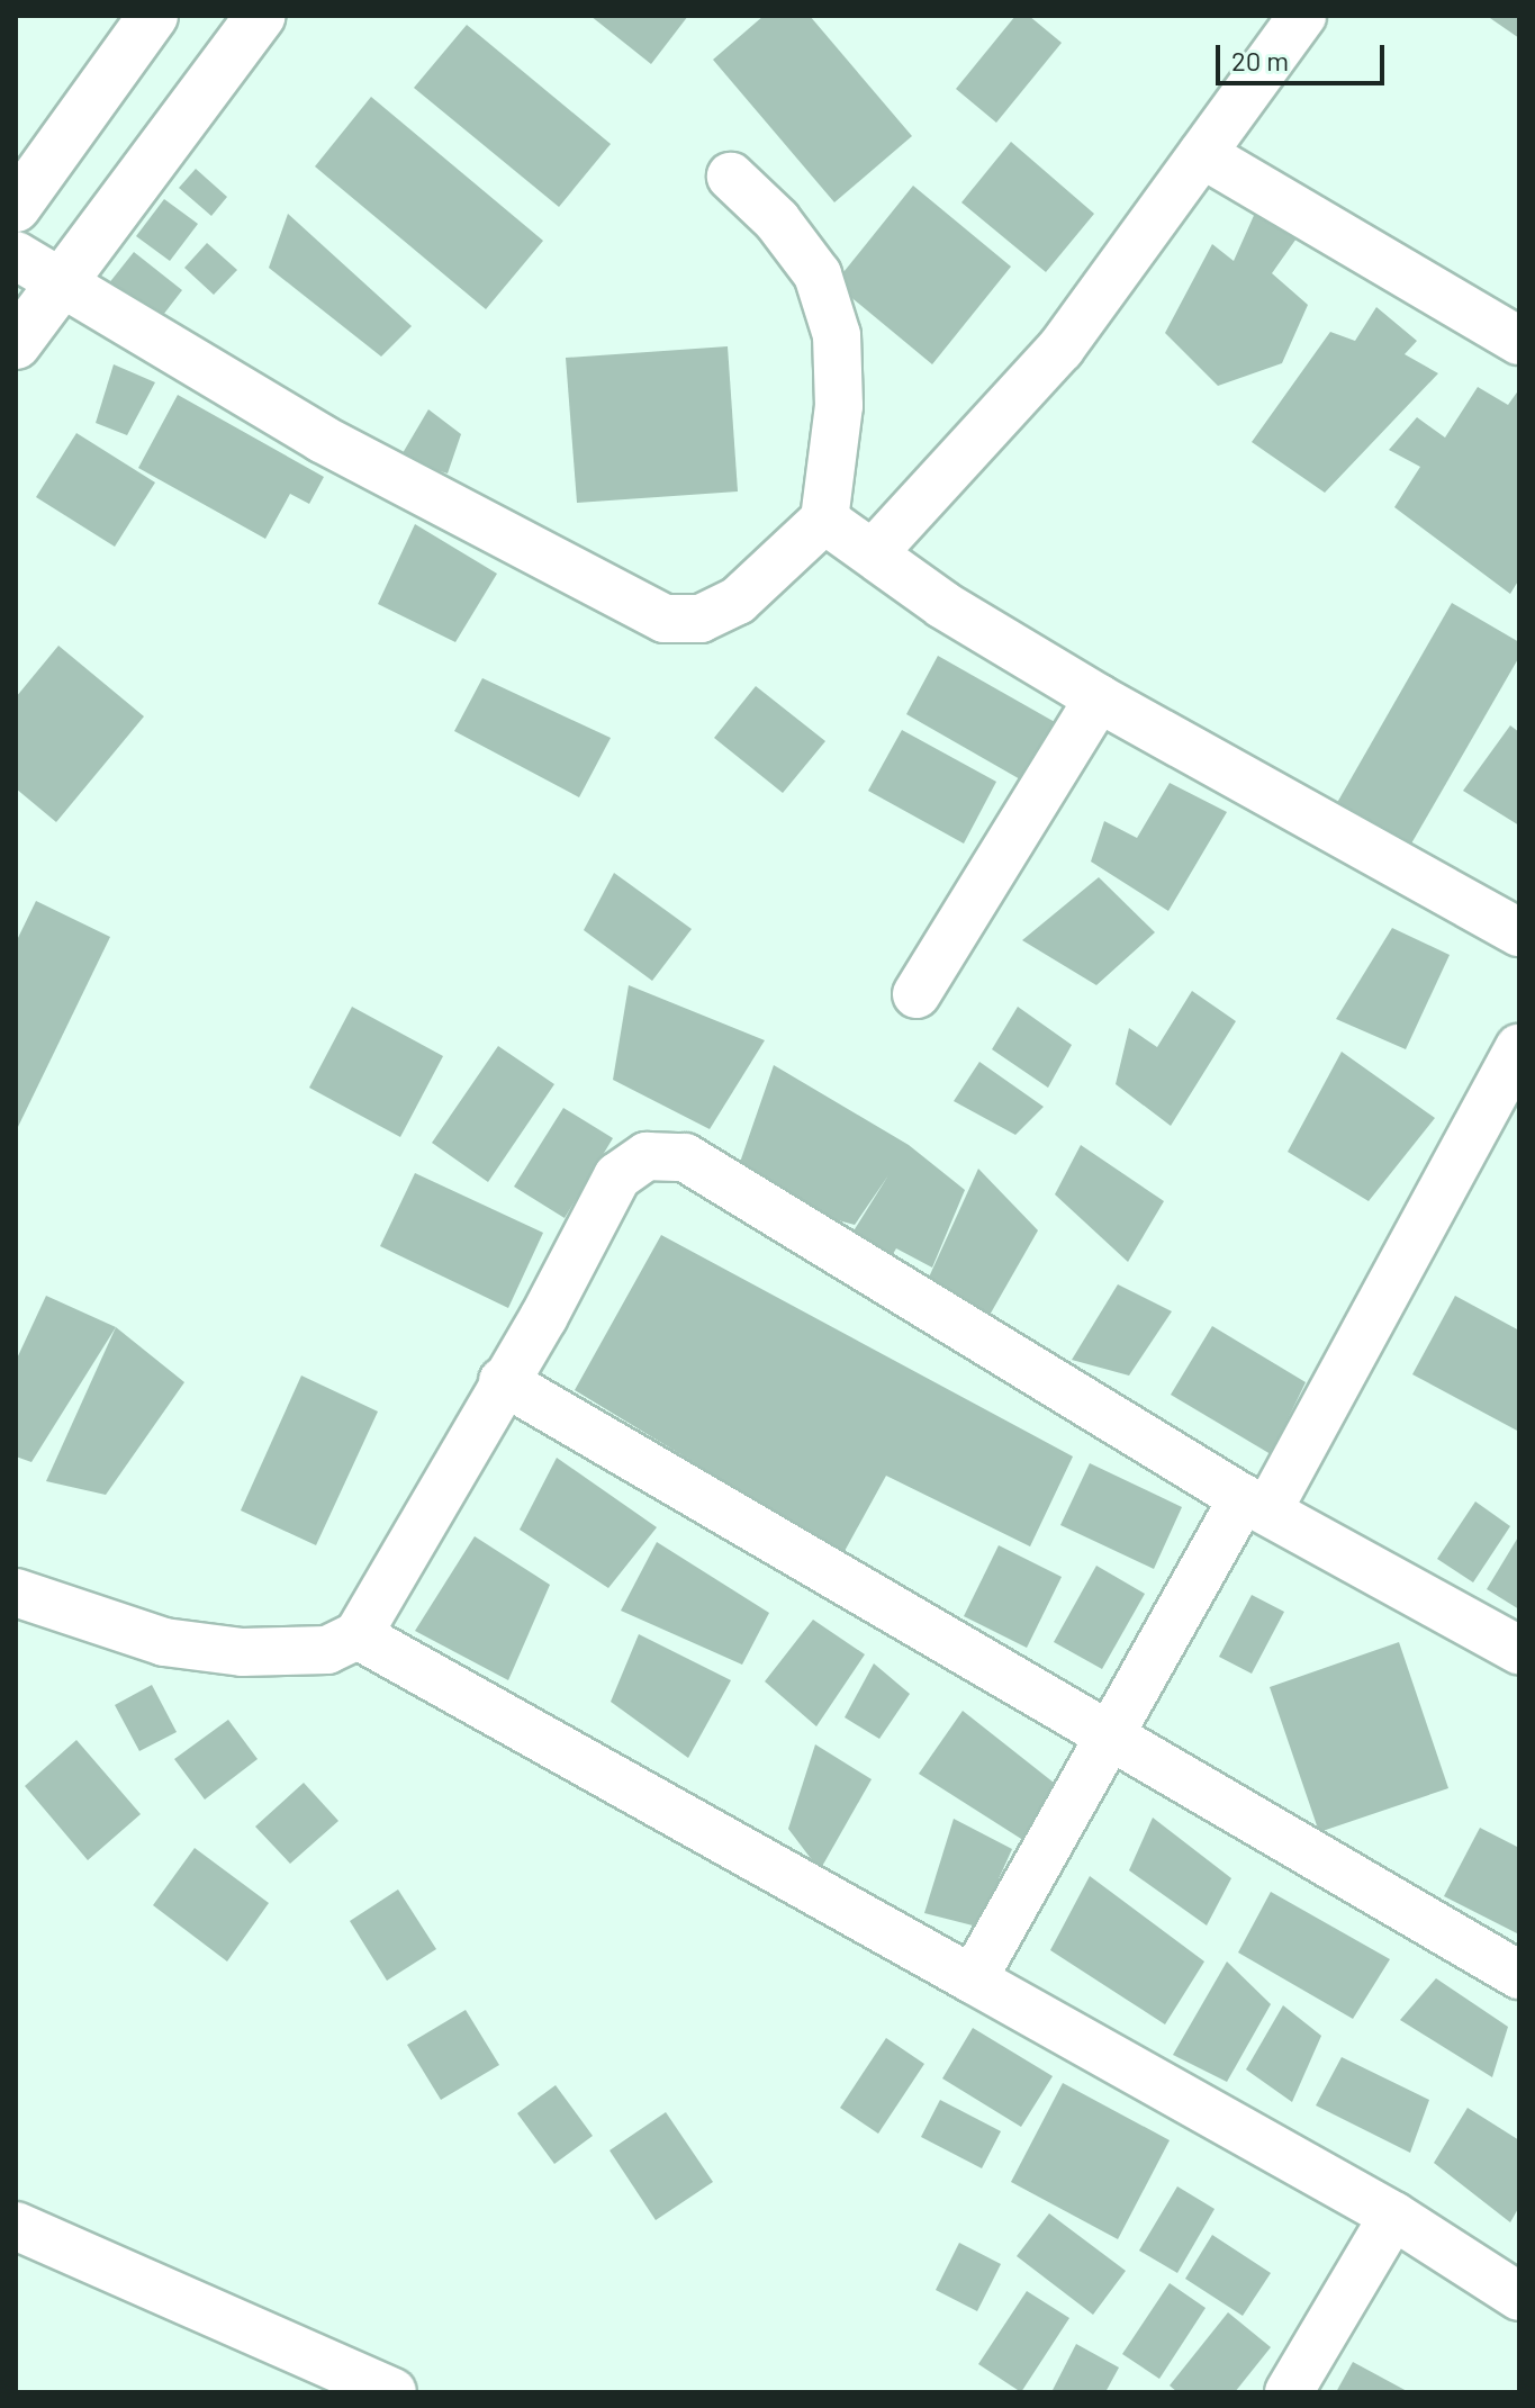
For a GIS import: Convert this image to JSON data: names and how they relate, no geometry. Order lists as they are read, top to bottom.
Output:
{
  "scale_bar": "20 m"
}
